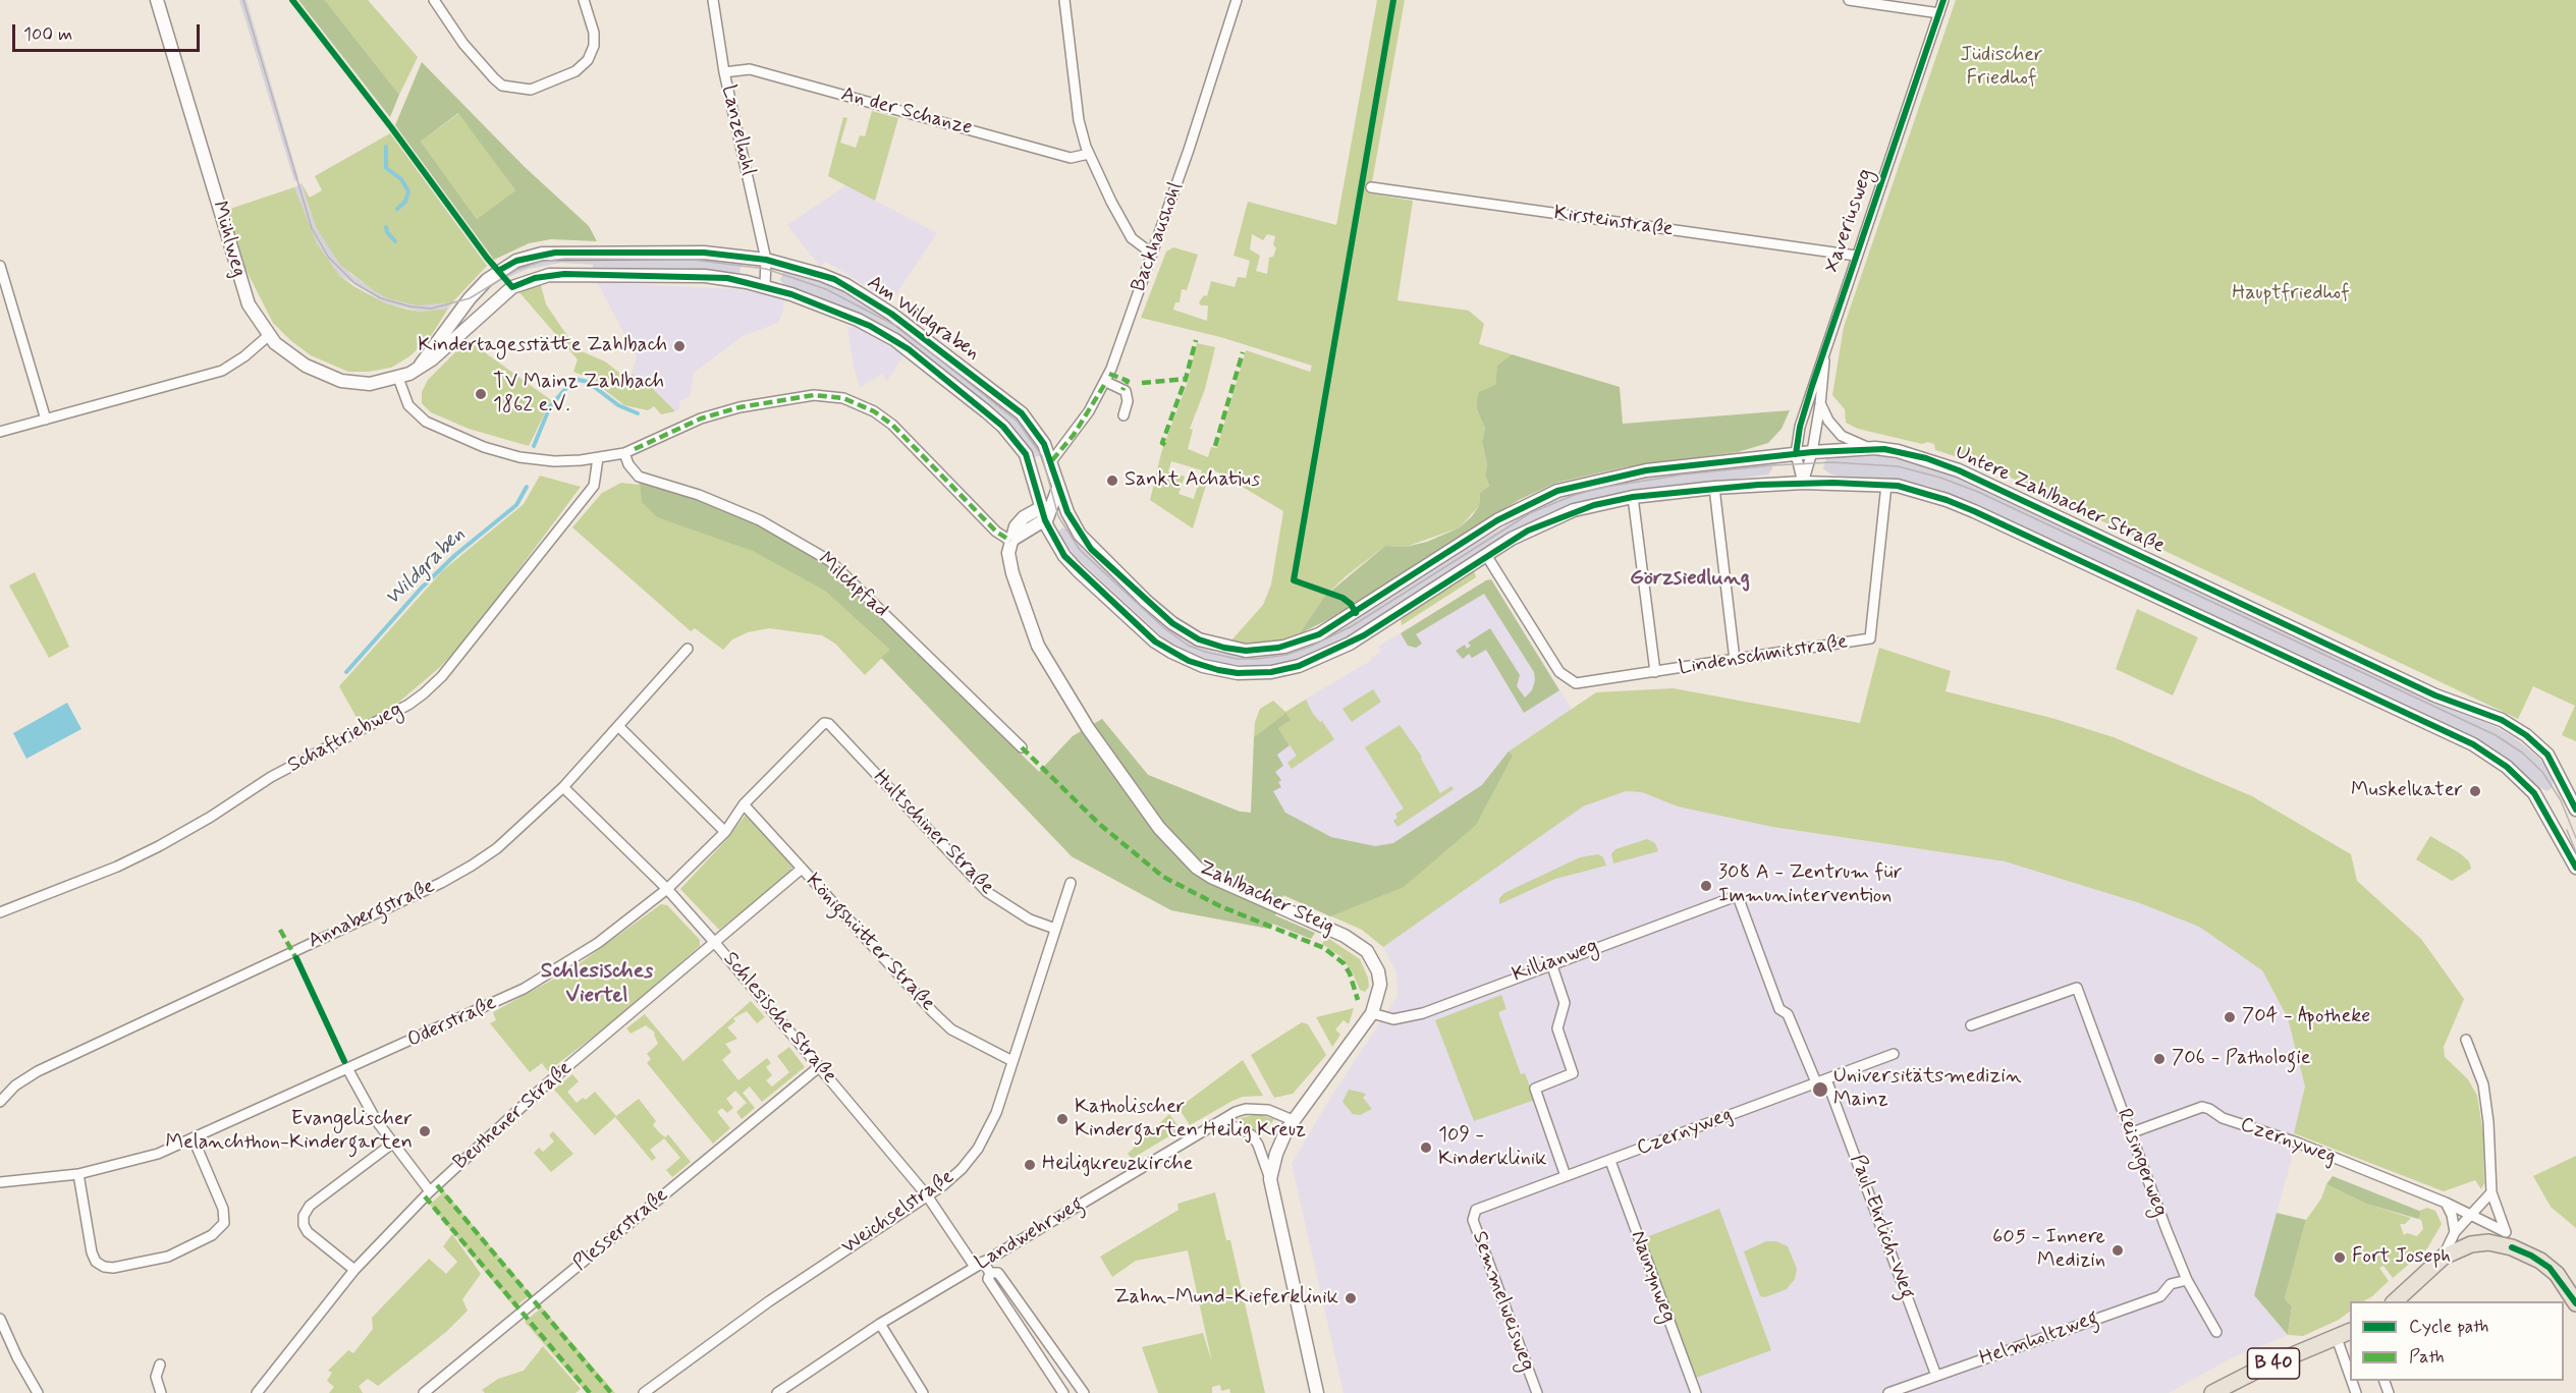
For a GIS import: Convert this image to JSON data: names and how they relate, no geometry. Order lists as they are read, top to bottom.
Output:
{
  "streets": {
    "main road": ["B 40"],
    "street": [
      "An der Schanze",
      "Lanzelhohl",
      "Xaveriusweg",
      "Kirsteinstraße",
      "Backhaushohl",
      "Mühlweg",
      "Am Wildgraben",
      "Untere Zahlbacher Straße",
      "Milchpfad",
      "Lindenschmitstraße",
      "Schaftriebweg",
      "Hultschiner Straße",
      "Zahlbacher Steig",
      "Annabergstraße",
      "Königshütter Straße",
      "Killianweg",
      "Schlesische Straße",
      "Oderstraße",
      "Beuthener Straße",
      "Czernyweg",
      "Reisingerweg",
      "Weichselstraße",
      "Paul-Ehrlich-Weg",
      "Plesserstraße",
      "Landwehrweg",
      "Naunynweg",
      "Semmelweisweg",
      "Helmholtzweg"
    ]
  },
  "crossings": [
    ["An der Schanze", "Lanzelhohl"],
    ["Lanzelhohl", "Am Wildgraben"],
    ["Xaveriusweg", "Kirsteinstraße"],
    ["Xaveriusweg", "Untere Zahlbacher Straße"],
    ["Backhaushohl", "Am Wildgraben"],
    ["Mühlweg", "Am Wildgraben"],
    ["Am Wildgraben", "Untere Zahlbacher Straße"],
    ["Hultschiner Straße", "Oderstraße"],
    ["Hultschiner Straße", "Weichselstraße"],
    ["Zahlbacher Steig", "Killianweg"],
    ["Zahlbacher Steig", "Landwehrweg"],
    ["Annabergstraße", "Schlesische Straße"],
    ["Königshütter Straße", "Oderstraße"],
    ["Königshütter Straße", "Beuthener Straße"],
    ["Königshütter Straße", "Weichselstraße"],
    ["Killianweg", "Czernyweg"],
    ["Schlesische Straße", "Oderstraße"],
    ["Schlesische Straße", "Beuthener Straße"],
    ["Schlesische Straße", "Weichselstraße"],
    ["Schlesische Straße", "Plesserstraße"],
    ["Schlesische Straße", "Landwehrweg"],
    ["Czernyweg", "Reisingerweg"],
    ["Czernyweg", "Paul-Ehrlich-Weg"],
    ["Czernyweg", "Naunynweg"],
    ["Czernyweg", "Semmelweisweg"],
    ["Reisingerweg", "Helmholtzweg"],
    ["Paul-Ehrlich-Weg", "Helmholtzweg"]
  ],
  "districts": ["Görzsiedlung", "Schlesisches Viertel"],
  "water": ["Wildgraben"],
  "parks": ["Jüdischer Friedhof", "Hauptfriedhof"],
  "places": [
    "Kindertagesstätte Zahlbach",
    "TV Mainz Zahlbach 1862 e.V.",
    "Sankt Achatius",
    "Muskelkater",
    "308 A - Zentrum für Immunintervention",
    "704 - Apotheke",
    "706 - Pathologie",
    "Universitätsmedizin Mainz",
    "Katholischer Kindergarten Heilig Kreuz",
    "Evangelischer Melanchthon-Kindergarten",
    "109 - Kinderklinik",
    "Heiligkreuzkirche",
    "605 - Innere Medizin",
    "Fort Joseph",
    "Zahn-Mund-Kieferklinik"
  ],
  "legend": ["Cycle path", "Path"],
  "scale_bar": "100 m"
}
